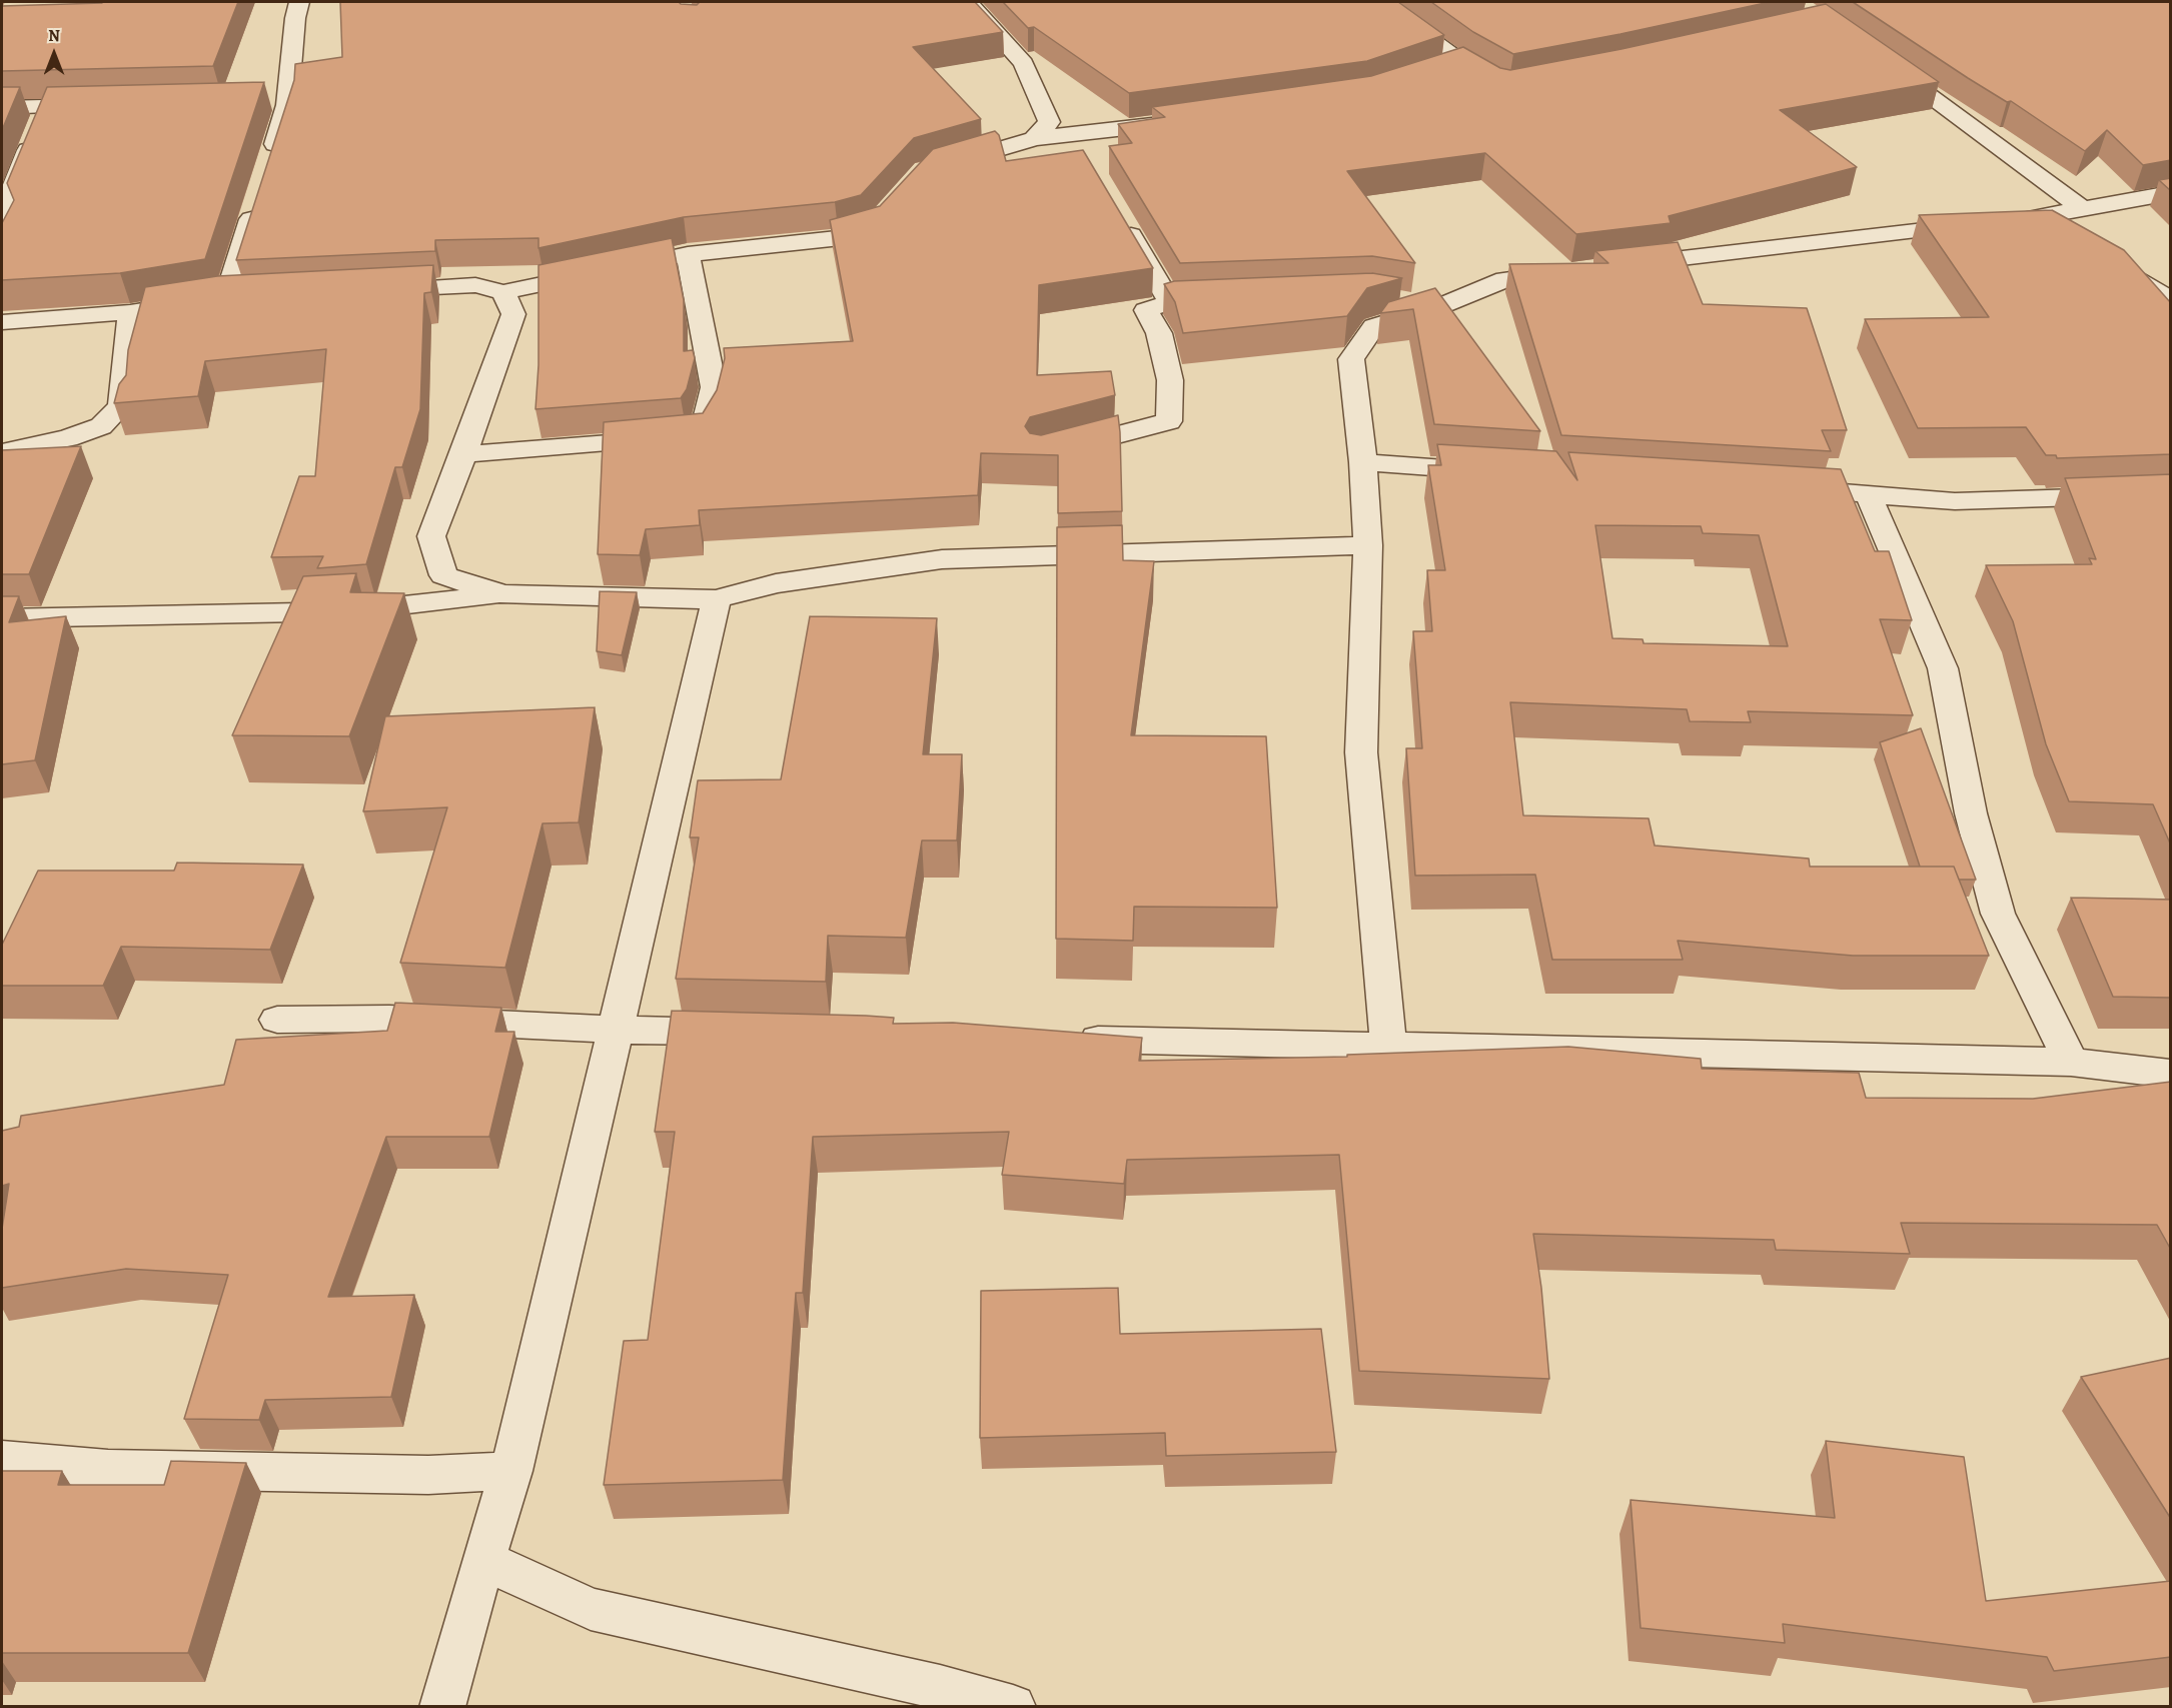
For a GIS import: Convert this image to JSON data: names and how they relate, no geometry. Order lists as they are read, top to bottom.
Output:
{
  "north": "top"
}
